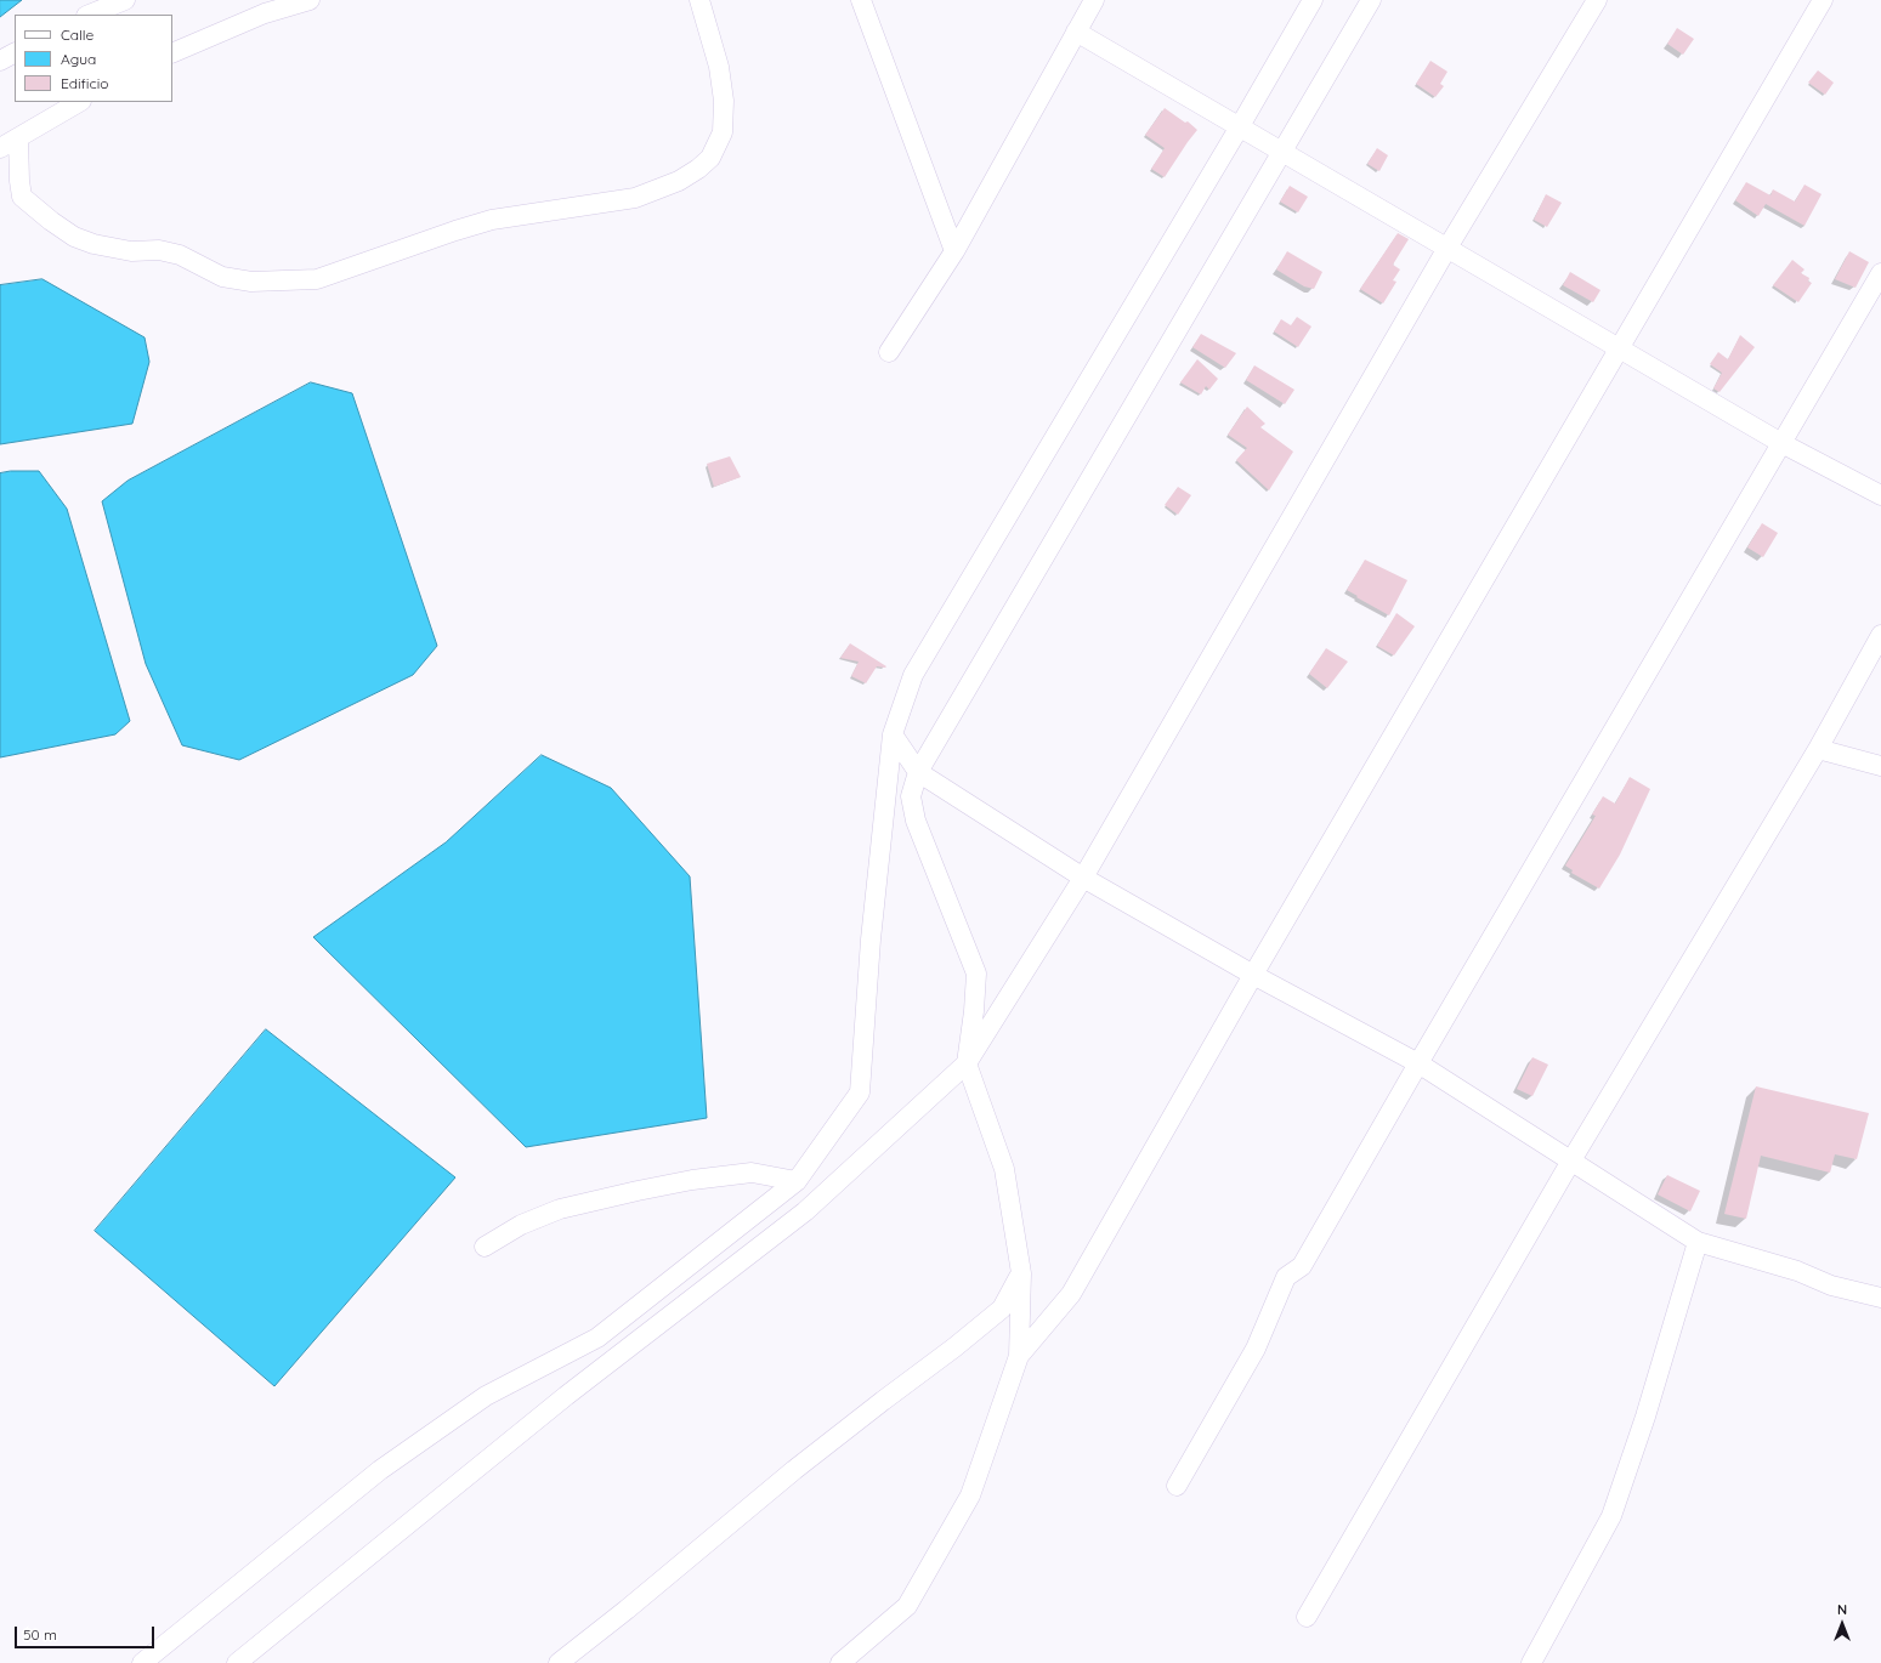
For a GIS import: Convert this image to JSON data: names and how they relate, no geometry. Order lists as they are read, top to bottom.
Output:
{
  "legend": ["Calle", "Agua", "Edificio"],
  "scale_bar": "50 m",
  "north": "top"
}
